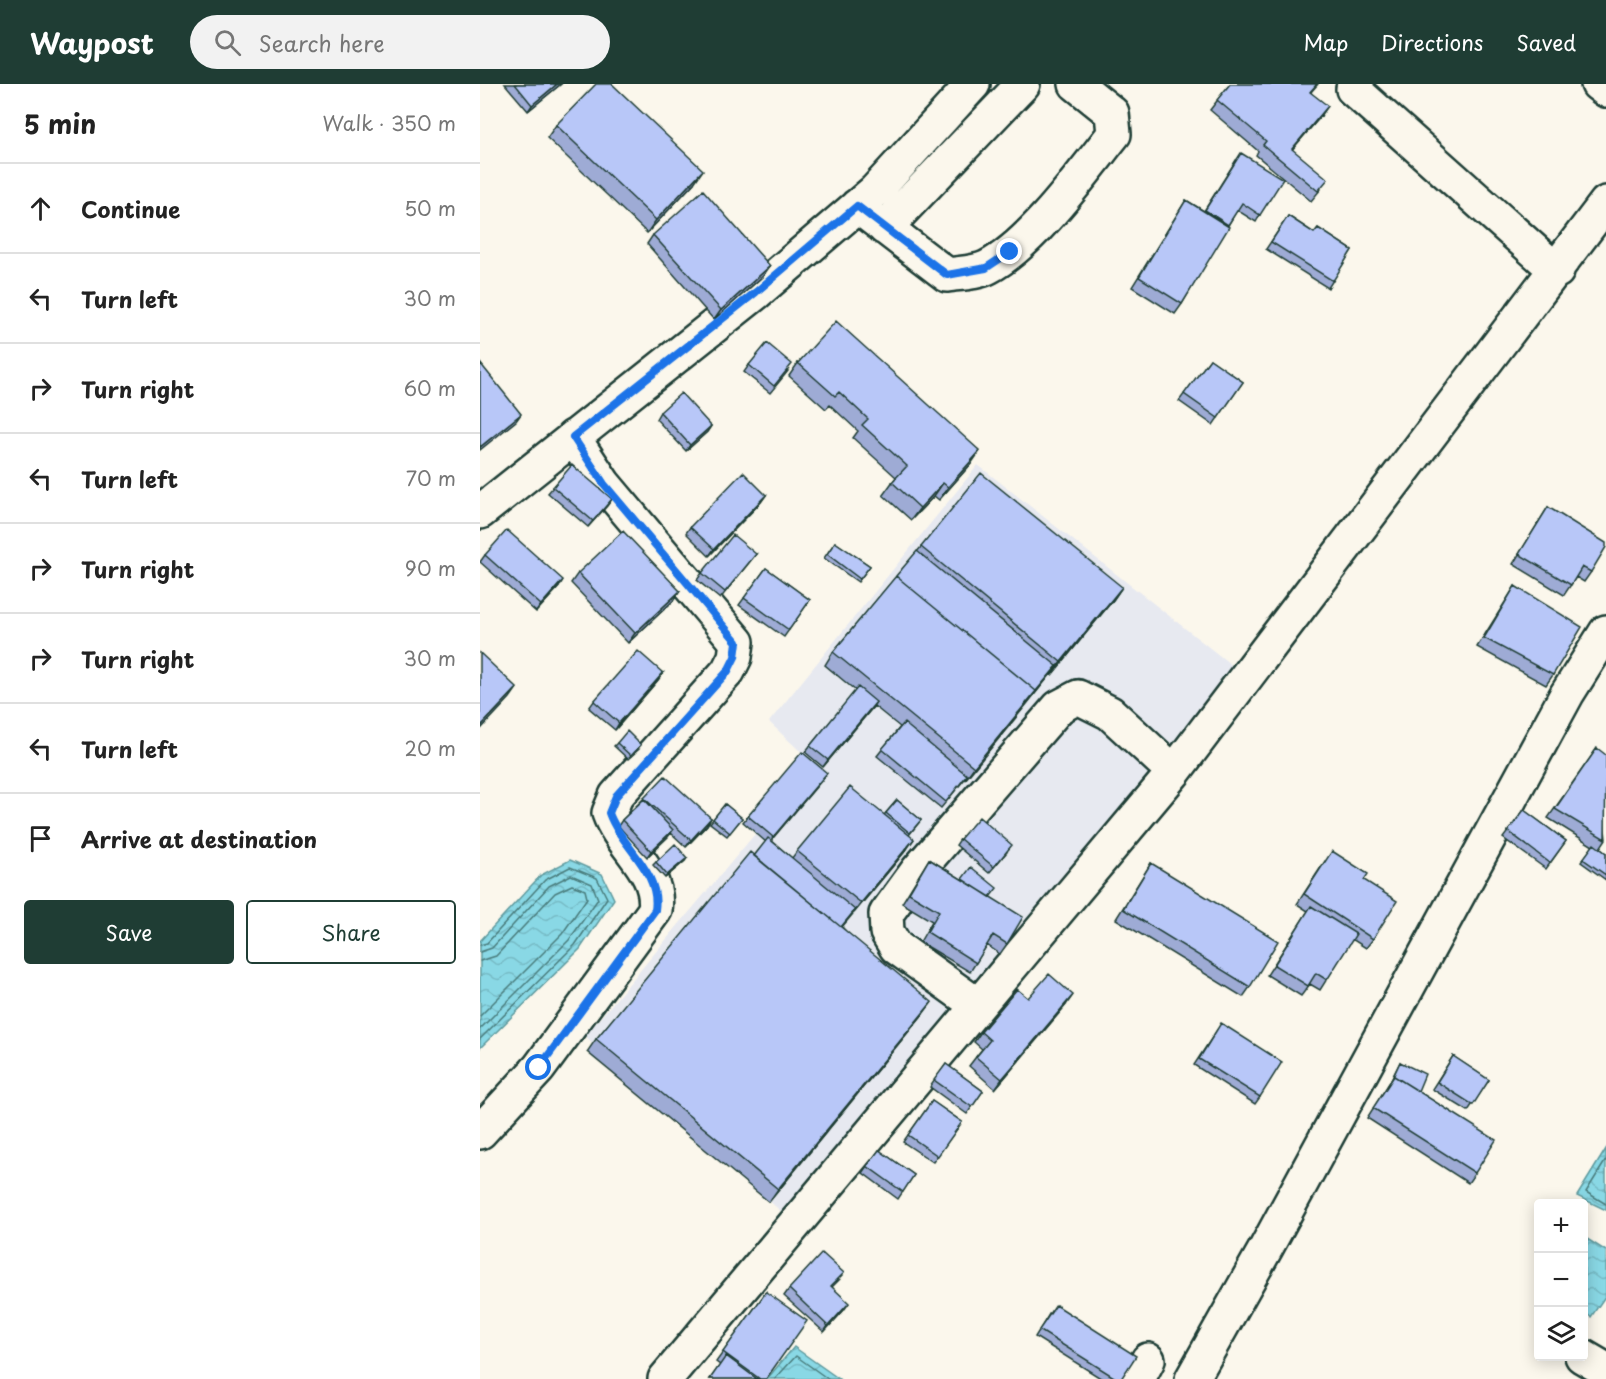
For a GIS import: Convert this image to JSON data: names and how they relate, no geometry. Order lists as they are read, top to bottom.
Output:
{
  "page": {
    "header": "Waypost",
    "search": "Search here",
    "nav": ["Map", "Directions", "Saved"],
    "heading": ["5 min", "Walk · 350 m"],
    "list": [
      ["Continue", "50 m"],
      ["Turn left", "30 m"],
      ["Turn right", "60 m"],
      ["Turn left", "70 m"],
      ["Turn right", "90 m"],
      ["Turn right", "30 m"],
      ["Turn left", "20 m"],
      "Arrive at destination"
    ],
    "buttons": ["Save", "Share"],
    "map_buttons": ["+", "−"]
  }
}
